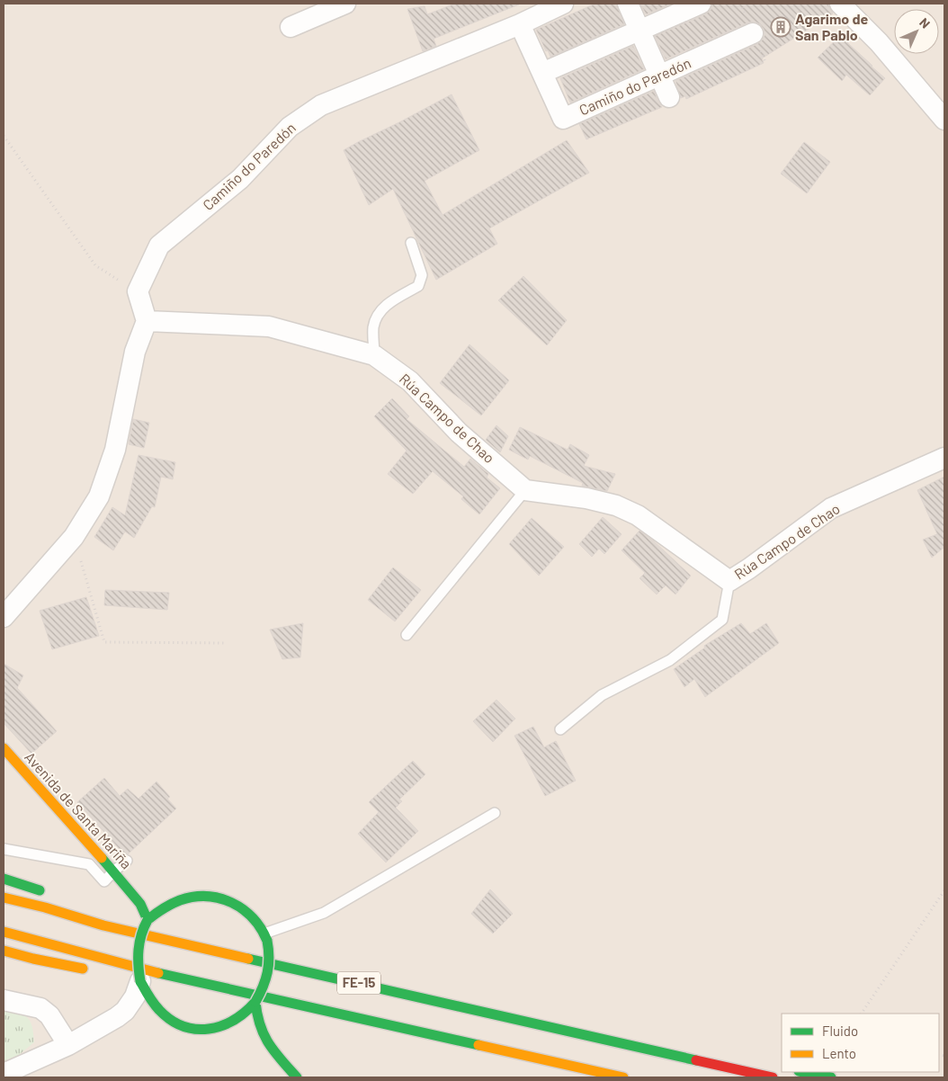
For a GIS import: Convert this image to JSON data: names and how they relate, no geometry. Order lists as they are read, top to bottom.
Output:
{
  "streets": {
    "main road": ["Avenida de Santa Mariña", "FE-15"],
    "street": ["Camiño do Paredón", "Rúa Campo de Chao"]
  },
  "crossings": [
    ["Avenida de Santa Mariña", "FE-15"]
  ],
  "places": {
    "building": ["Agarimo de San Pablo"]
  },
  "legend": ["Fluido", "Lento"],
  "north": "top right"
}
